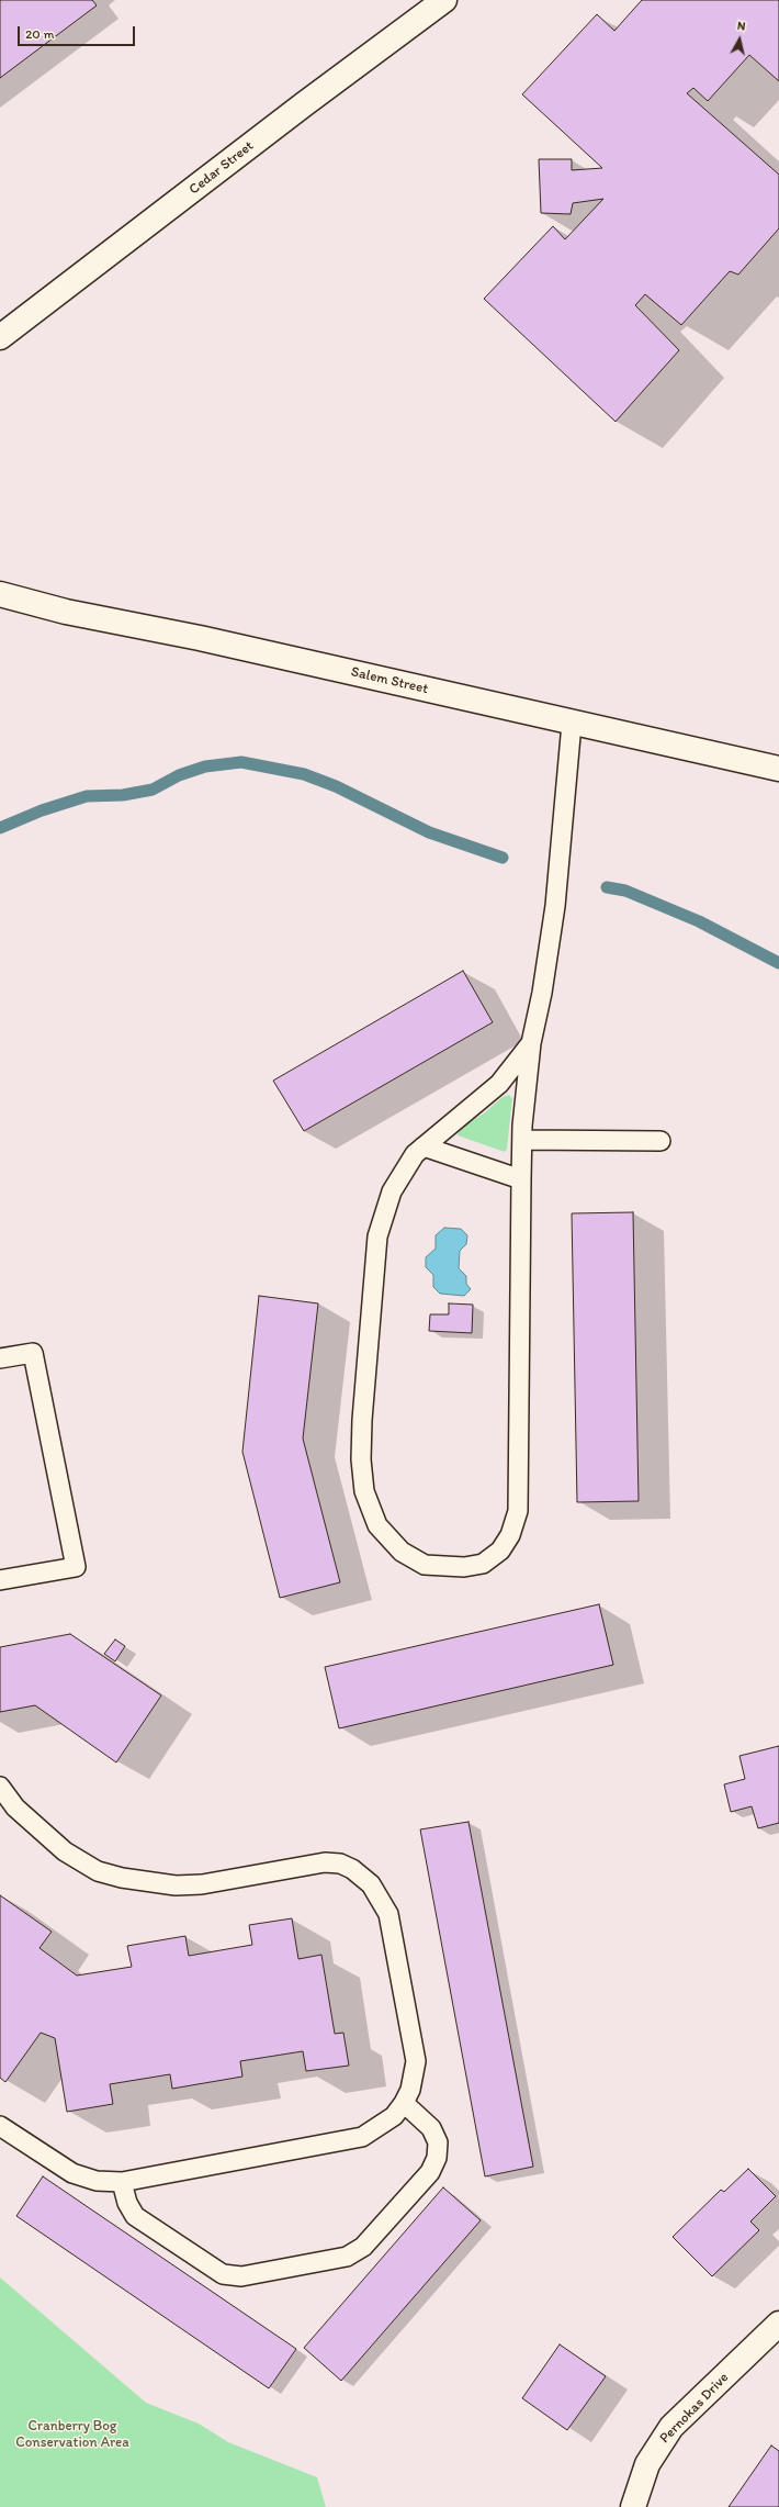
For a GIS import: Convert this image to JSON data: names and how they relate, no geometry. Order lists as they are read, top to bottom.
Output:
{
  "streets": {
    "street": ["Cedar Street", "Salem Street", "Pernokas Drive"]
  },
  "parks": ["Cranberry Bog Conservation Area"],
  "scale_bar": "20 m",
  "north": "top"
}
